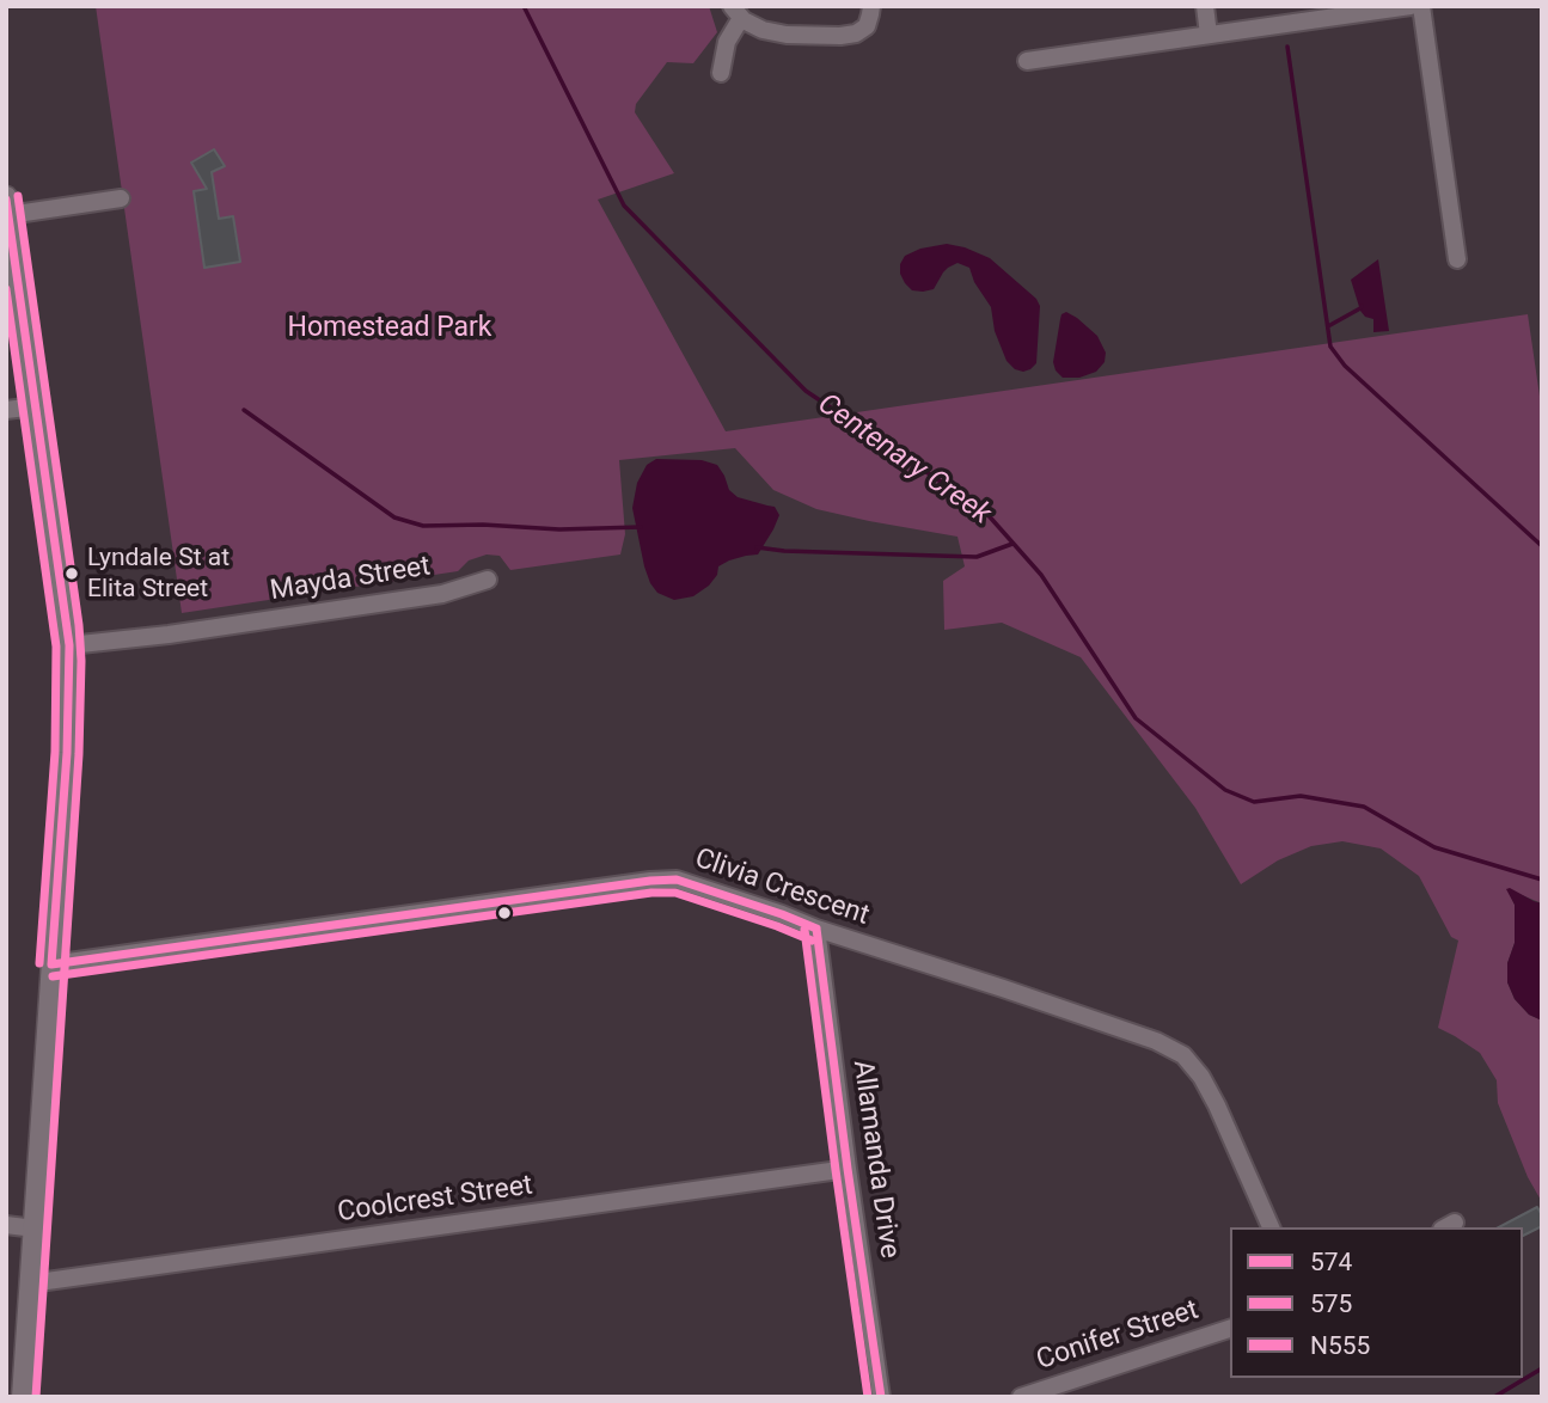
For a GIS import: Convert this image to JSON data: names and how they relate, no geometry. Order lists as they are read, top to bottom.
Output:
{
  "streets": {
    "street": [
      "Mayda Street",
      "Clivia Crescent",
      "Allamanda Drive",
      "Coolcrest Street",
      "Conifer Street"
    ]
  },
  "crossings": [
    ["Clivia Crescent", "Allamanda Drive"],
    ["Allamanda Drive", "Coolcrest Street"]
  ],
  "water": ["Centenary Creek"],
  "parks": ["Homestead Park"],
  "places": ["Lyndale St at Elita Street"],
  "lines": ["transit line N555", "transit line 574", "transit line 575"],
  "legend": ["574", "575", "N555"]
}
